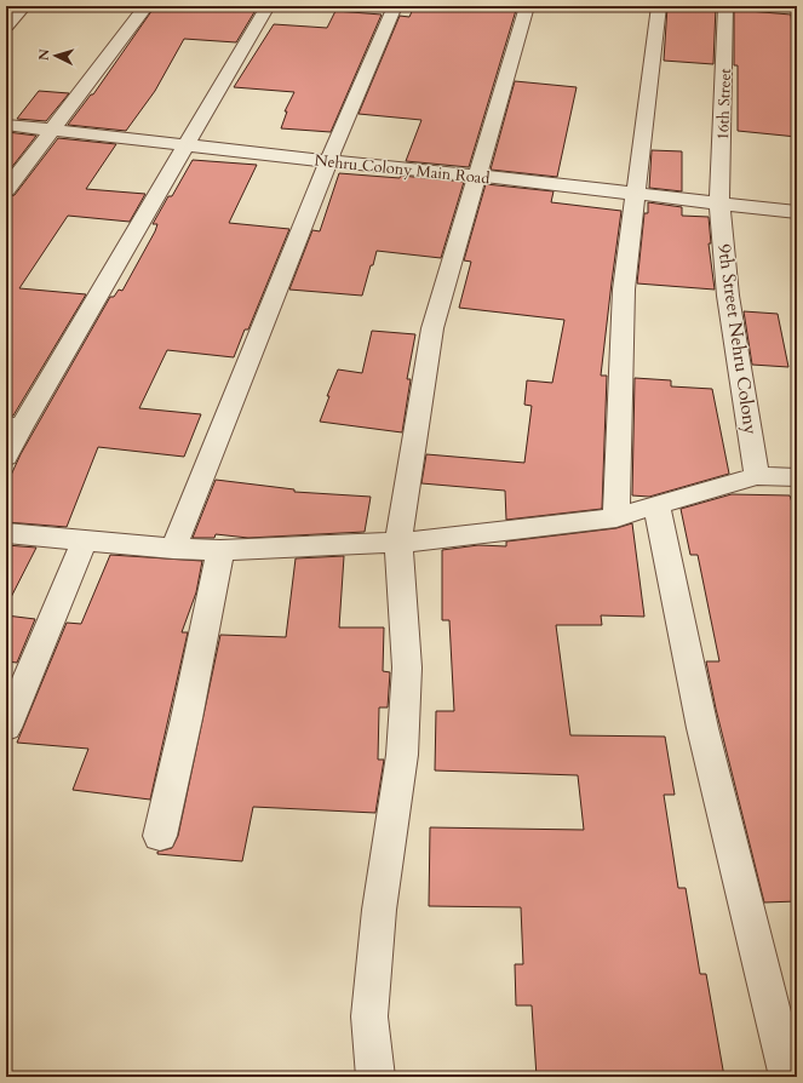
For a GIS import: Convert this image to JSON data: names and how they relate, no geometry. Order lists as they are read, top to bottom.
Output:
{
  "streets": {
    "street": ["16th Street", "Nehru Colony Main Road", "9th Street Nehru Colony"]
  },
  "crossings": [
    ["16th Street", "Nehru Colony Main Road"],
    ["16th Street", "9th Street Nehru Colony"],
    ["Nehru Colony Main Road", "9th Street Nehru Colony"]
  ],
  "north": "left"
}
